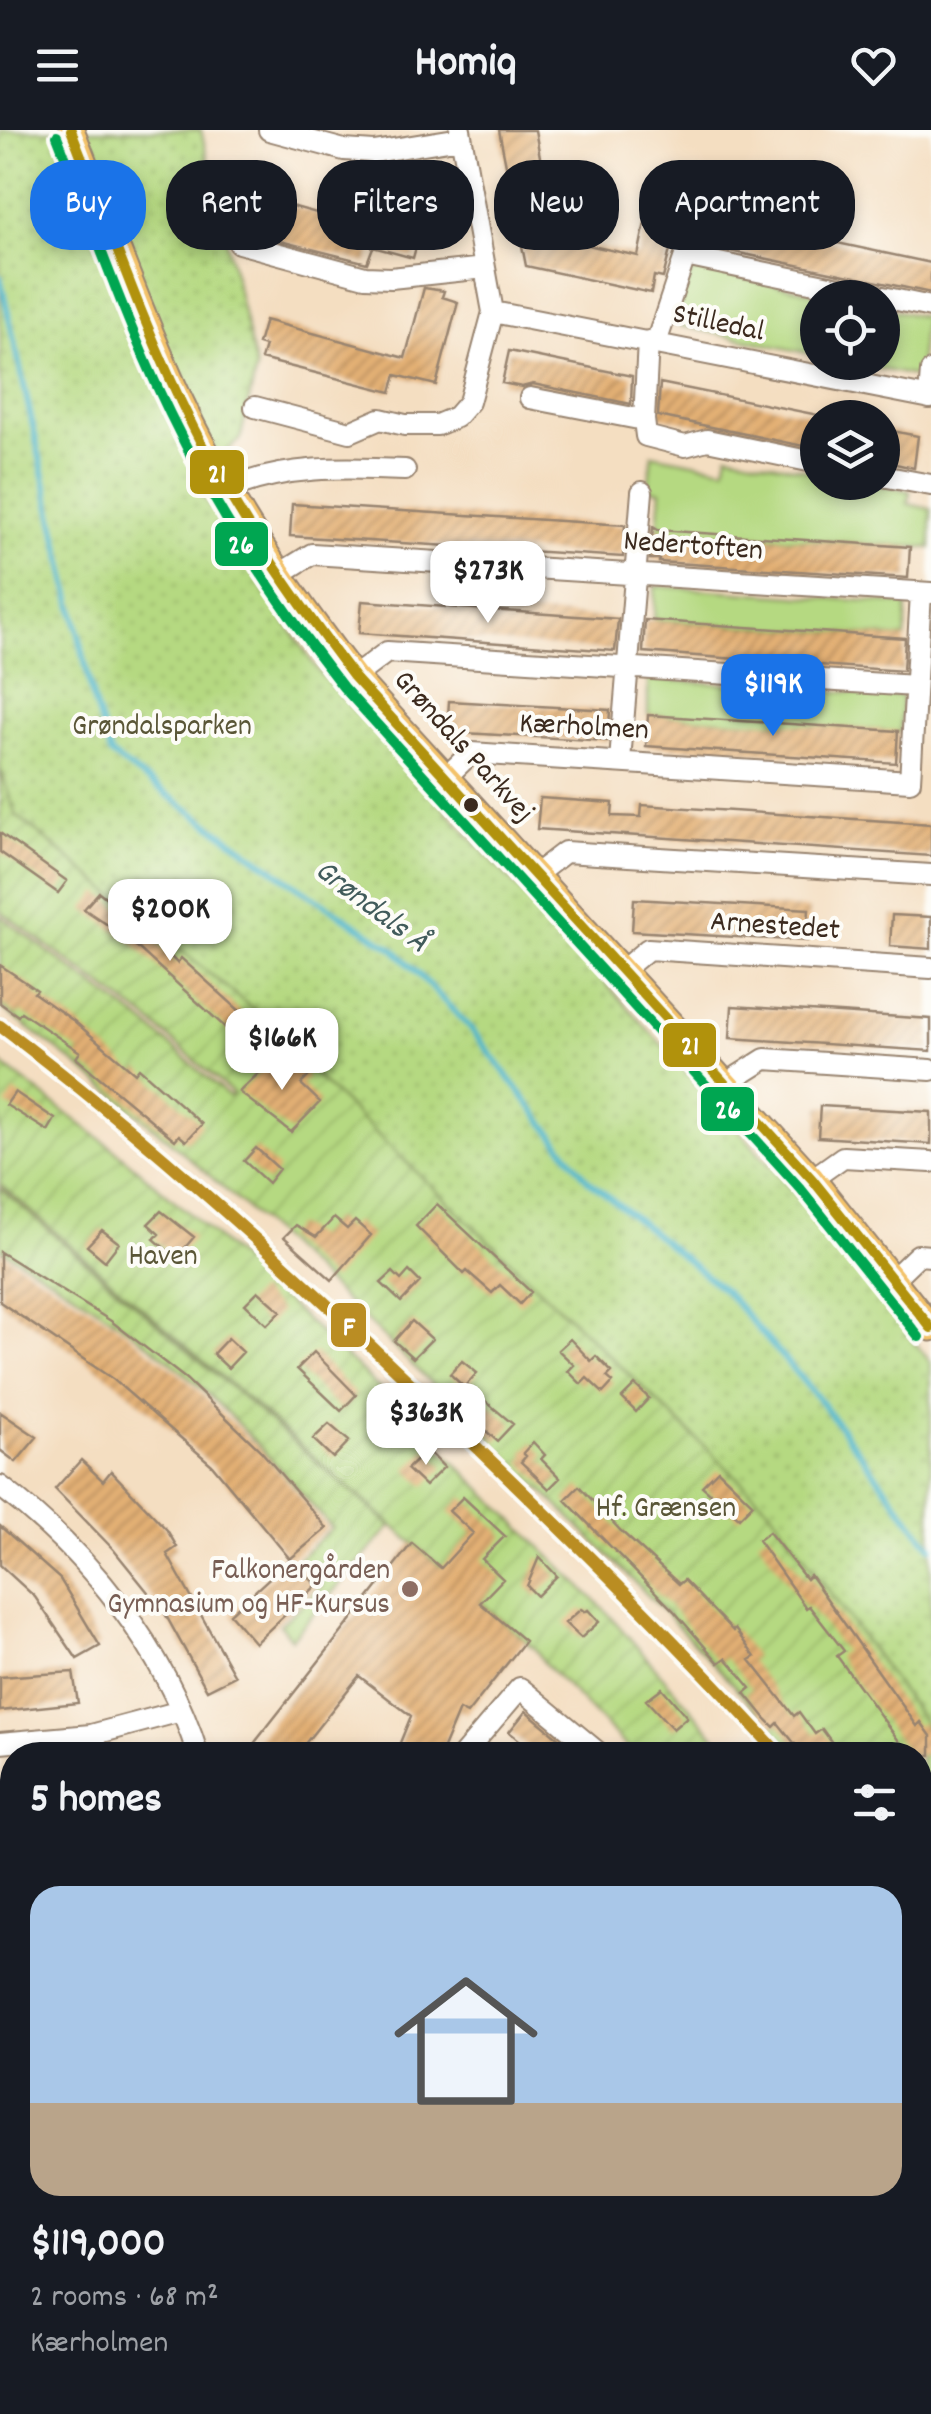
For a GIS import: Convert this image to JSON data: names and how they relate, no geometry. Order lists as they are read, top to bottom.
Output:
{
  "streets": {
    "main road": ["Grøndals Parkvej"],
    "street": [
      "Stilledal",
      "Nedertoften",
      "Kærholmen",
      "Arnestedet"
    ]
  },
  "crossings": [
    ["Nedertoften", "Grøndals Parkvej"],
    ["Kærholmen", "Grøndals Parkvej"],
    ["Grøndals Parkvej", "Arnestedet"]
  ],
  "water": ["Grøndals Å"],
  "parks": ["Grøndalsparken", "Haven", "Hf. Grænsen"],
  "places": ["Falkonergården Gymnasium og HF-Kursus"],
  "lines": ["transit line 21", "transit line 26", "transit line F"],
  "page": {
    "header": "Homiq",
    "chip": [
      "Buy",
      "Rent",
      "Filters",
      "New",
      "Apartment"
    ],
    "price": [
      "$273K",
      "$119K",
      "$200K",
      "$166K",
      "$363K"
    ],
    "heading": "5 homes",
    "list": [
      {
        "name": "$119,000",
        "note": "2 rooms · 68 m² · Kærholmen"
      }
    ]
  }
}
